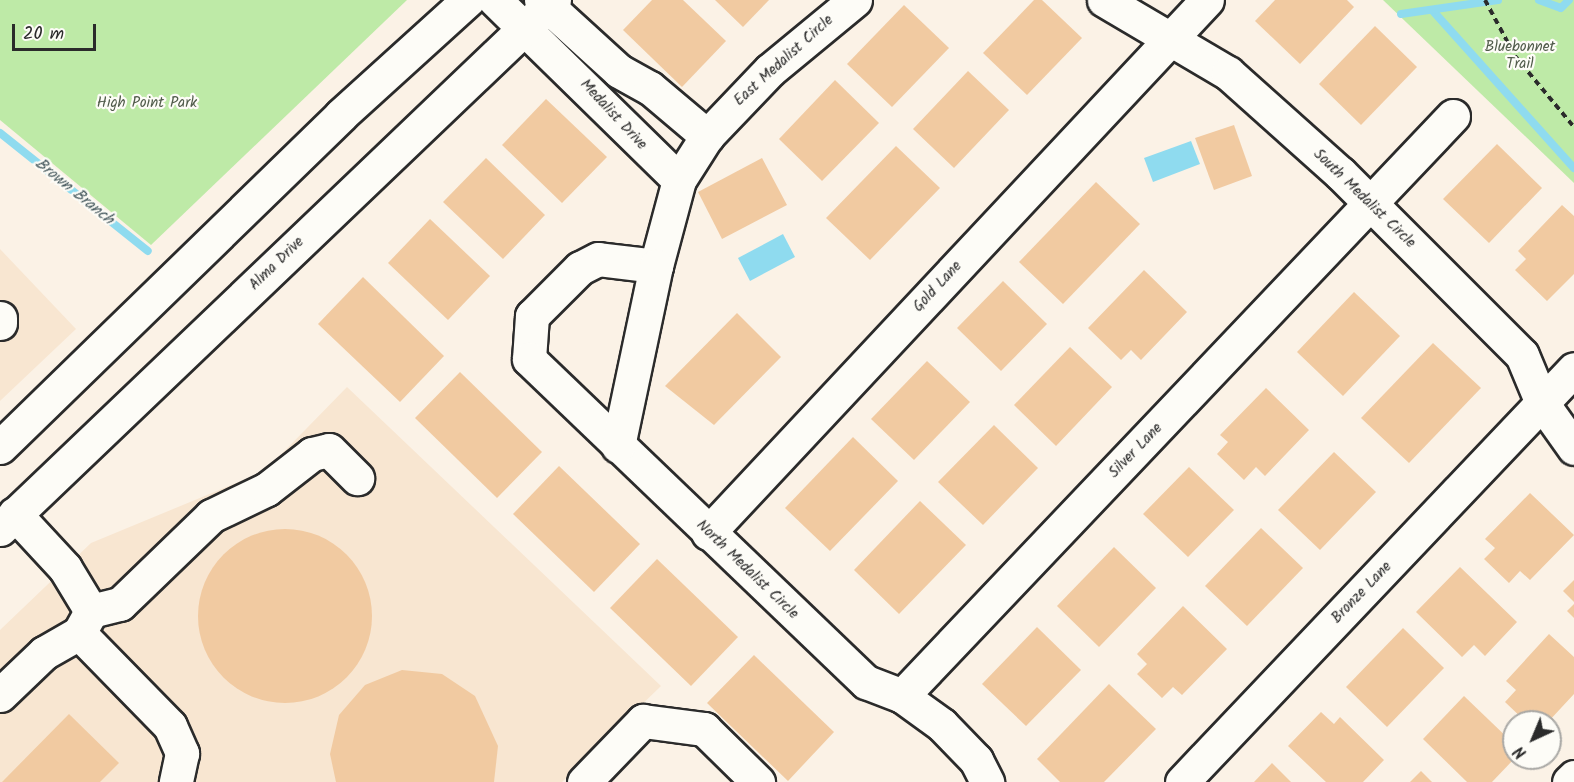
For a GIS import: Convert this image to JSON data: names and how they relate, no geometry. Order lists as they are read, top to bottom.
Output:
{
  "streets": {
    "main road": [
      "East Medalist Circle",
      "Medalist Drive",
      "South Medalist Circle",
      "Alma Drive",
      "Gold Lane",
      "Silver Lane",
      "North Medalist Circle",
      "Bronze Lane"
    ]
  },
  "crossings": [
    ["East Medalist Circle", "Medalist Drive"],
    ["East Medalist Circle", "North Medalist Circle"],
    ["Medalist Drive", "Alma Drive"],
    ["South Medalist Circle", "Gold Lane"],
    ["South Medalist Circle", "Silver Lane"],
    ["South Medalist Circle", "Bronze Lane"],
    ["Gold Lane", "North Medalist Circle"],
    ["Silver Lane", "North Medalist Circle"]
  ],
  "water": ["Brown Branch"],
  "parks": ["Bluebonnet Trail", "High Point Park"],
  "scale_bar": "20 m",
  "north": "bottom left"
}
